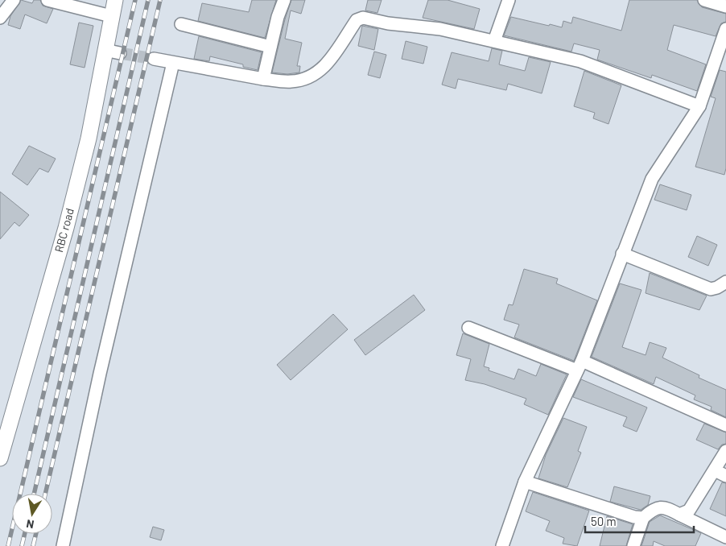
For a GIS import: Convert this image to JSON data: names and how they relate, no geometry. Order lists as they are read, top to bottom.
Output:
{
  "streets": {
    "street": ["RBC road"]
  },
  "scale_bar": "50 m",
  "north": "bottom"
}
